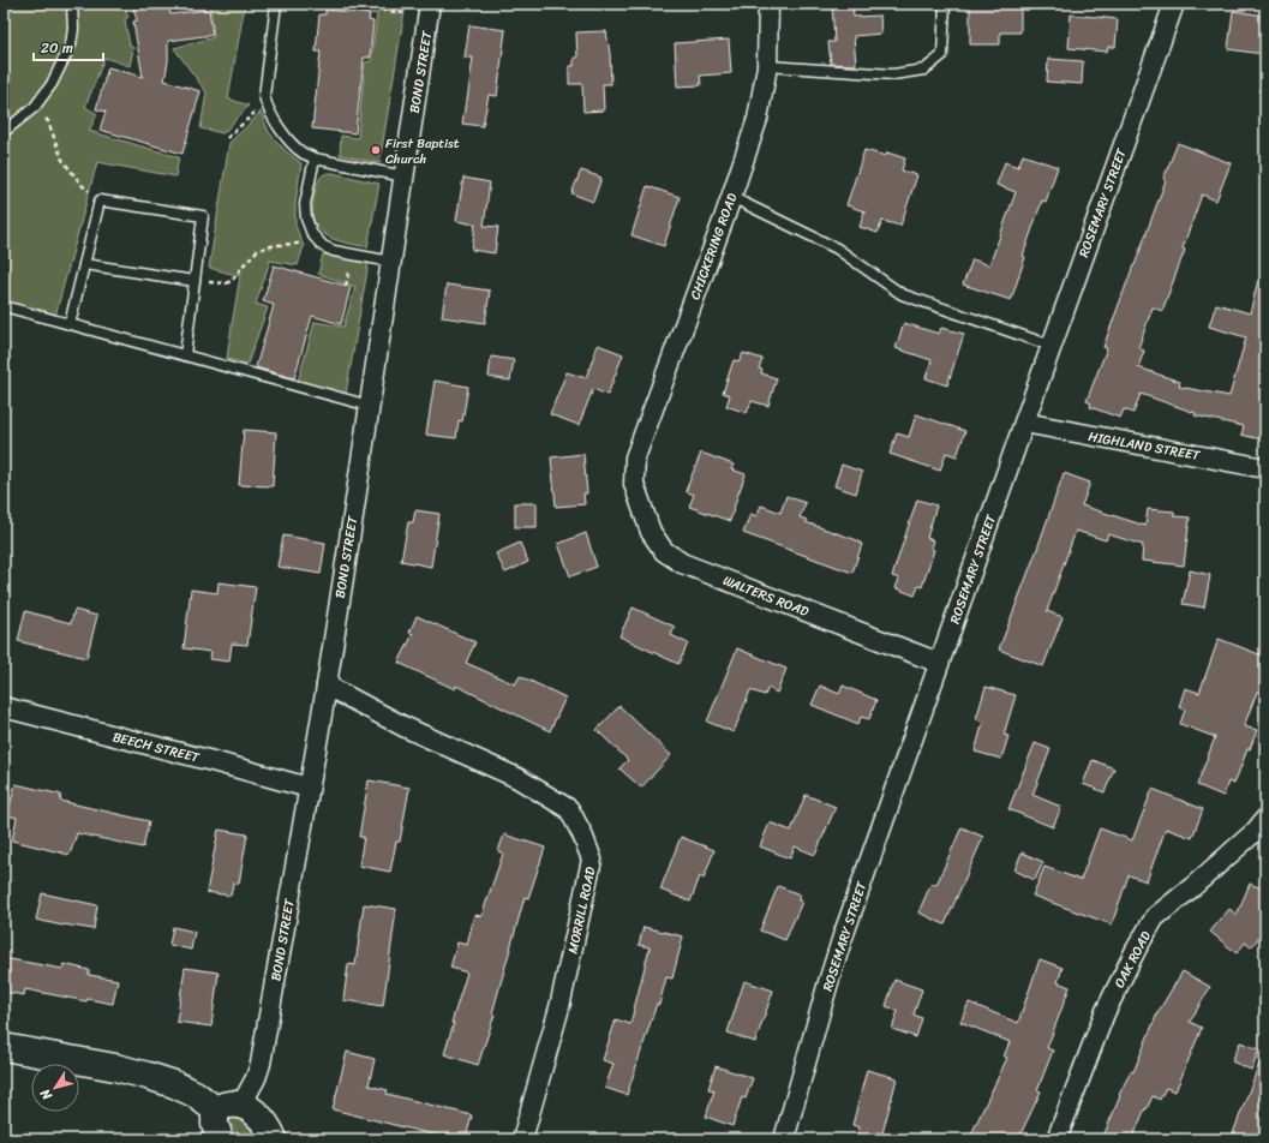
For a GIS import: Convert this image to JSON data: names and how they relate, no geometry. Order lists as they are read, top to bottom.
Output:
{
  "streets": {
    "street": [
      "BOND STREET",
      "ROSEMARY STREET",
      "CHICKERING ROAD",
      "HIGHLAND STREET",
      "WALTERS ROAD",
      "BEECH STREET",
      "MORRILL ROAD",
      "OAK ROAD"
    ]
  },
  "crossings": [
    ["BOND STREET", "BEECH STREET"],
    ["BOND STREET", "MORRILL ROAD"],
    ["ROSEMARY STREET", "HIGHLAND STREET"],
    ["ROSEMARY STREET", "WALTERS ROAD"],
    ["CHICKERING ROAD", "WALTERS ROAD"]
  ],
  "places": ["First Baptist Church"],
  "scale_bar": "20 m",
  "north": "bottom left"
}
